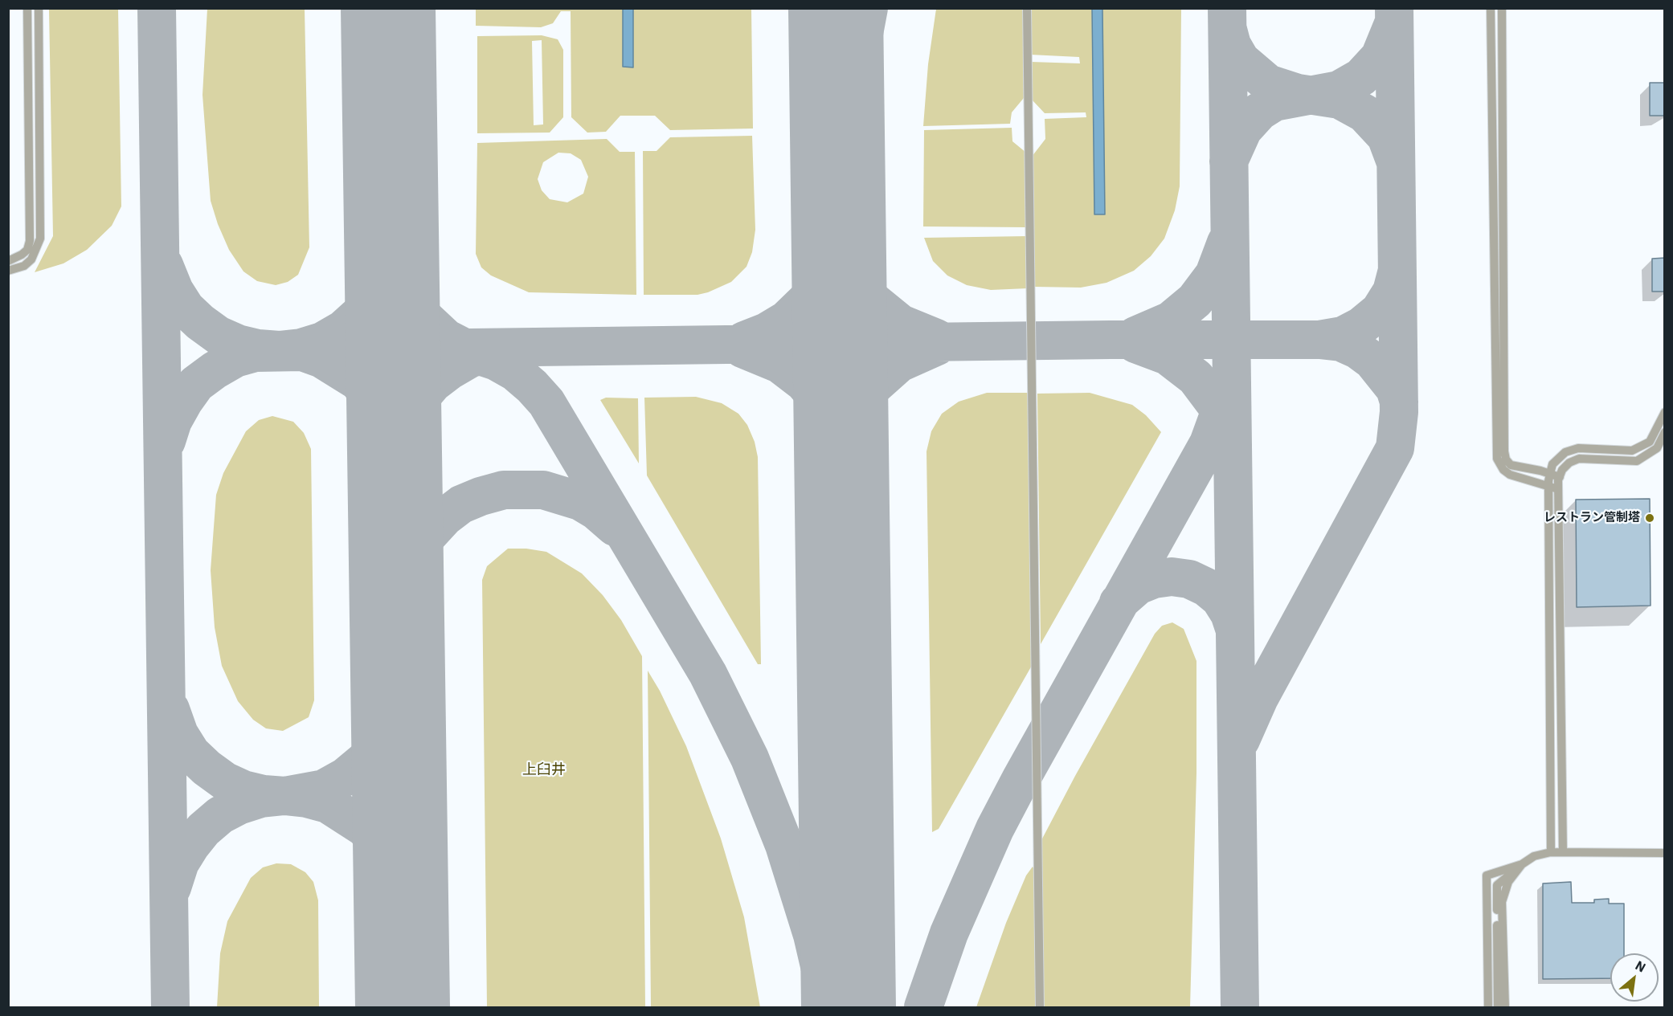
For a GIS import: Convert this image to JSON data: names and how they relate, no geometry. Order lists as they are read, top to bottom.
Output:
{
  "districts": ["上臼井"],
  "places": ["レストラン管制塔"],
  "north": "top right"
}
